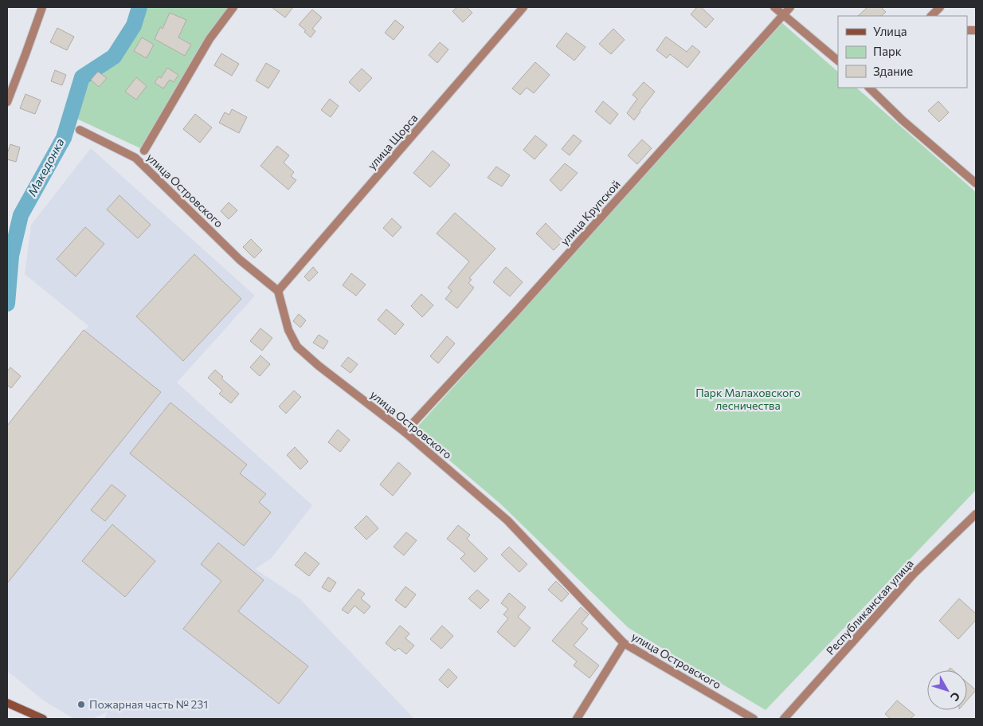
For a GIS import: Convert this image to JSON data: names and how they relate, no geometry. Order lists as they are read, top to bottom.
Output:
{
  "streets": {
    "street": [
      "улица Щорса",
      "улица Островского",
      "улица Крупской",
      "Республиканская улица"
    ]
  },
  "crossings": [
    ["улица Щорса", "улица Островского"],
    ["улица Островского", "улица Крупской"]
  ],
  "water": ["Македонка"],
  "parks": ["Парк Малаховского лесничества"],
  "places": ["Пожарная часть № 231"],
  "legend": ["Улица", "Парк", "Здание"],
  "north": "bottom right"
}
